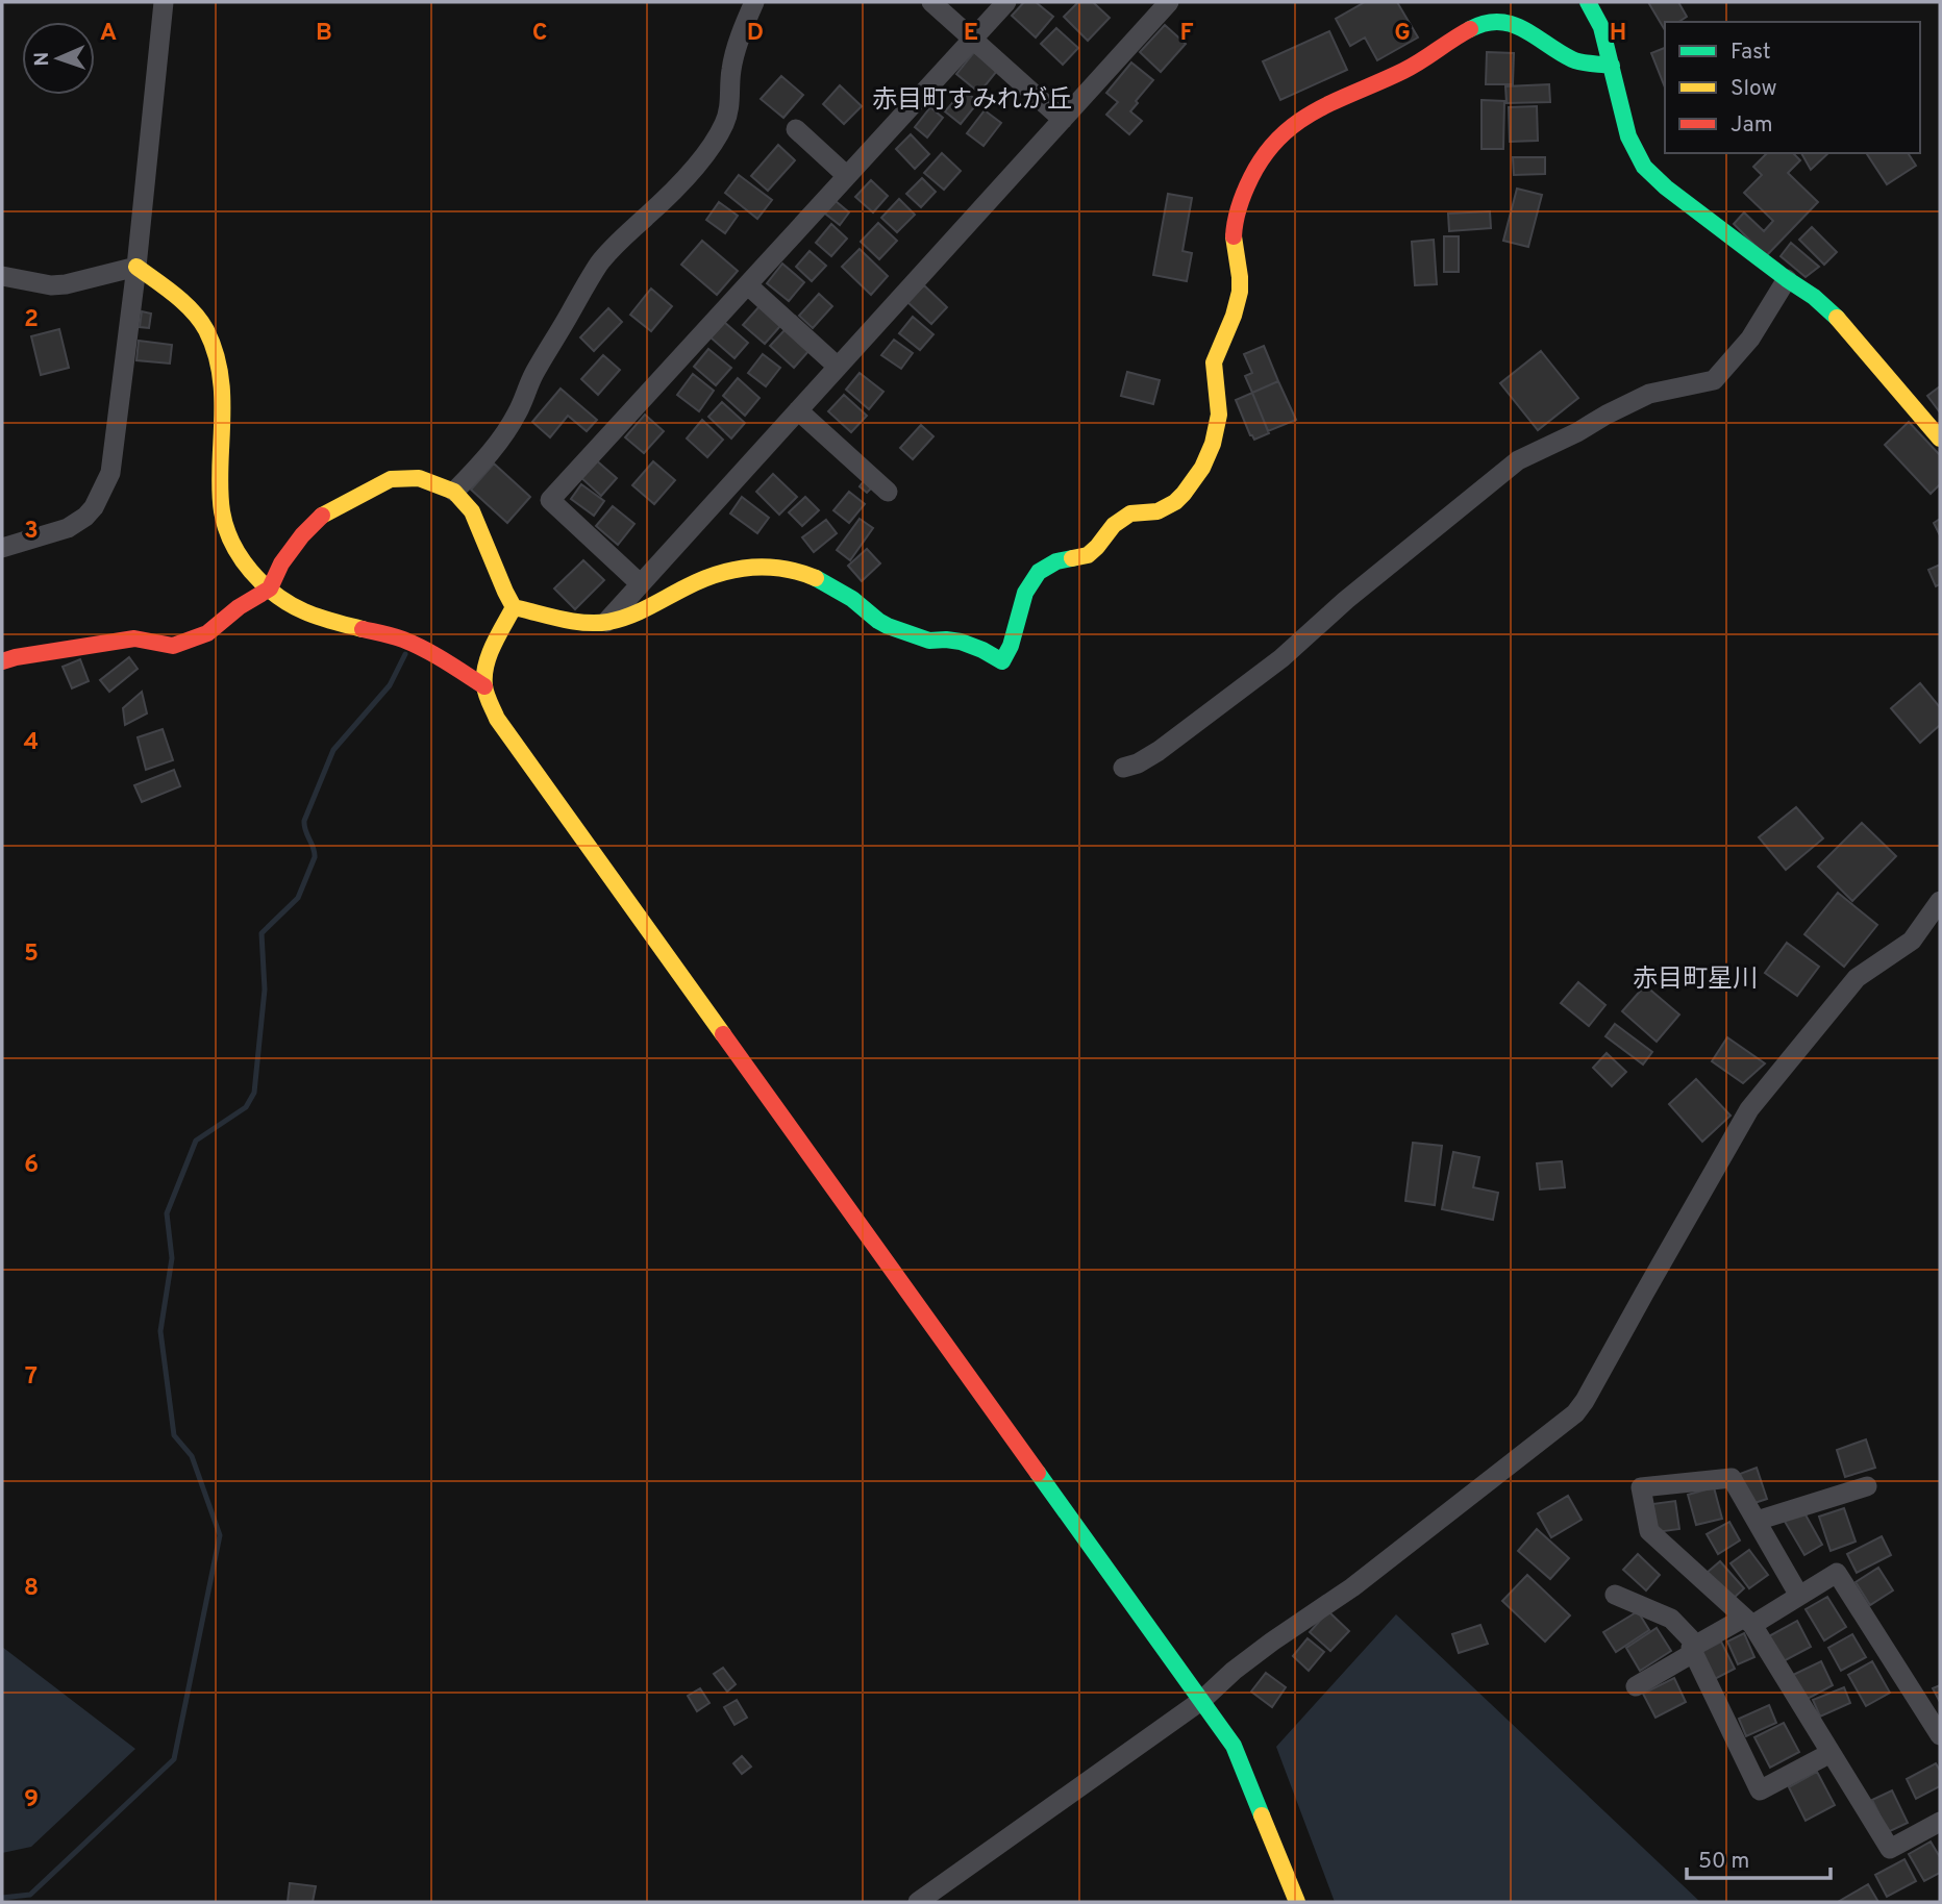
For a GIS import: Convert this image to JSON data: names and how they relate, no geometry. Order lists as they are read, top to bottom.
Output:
{
  "districts": ["赤目町すみれが丘", "赤目町星川"],
  "legend": ["Fast", "Slow", "Jam"],
  "scale_bar": "50 m",
  "north": "left",
  "grid": {
    "columns": [
      "A",
      "B",
      "C",
      "D",
      "E",
      "F",
      "G",
      "H"
    ],
    "rows": [
      "2",
      "3",
      "4",
      "5",
      "6",
      "7",
      "8",
      "9"
    ]
  }
}
